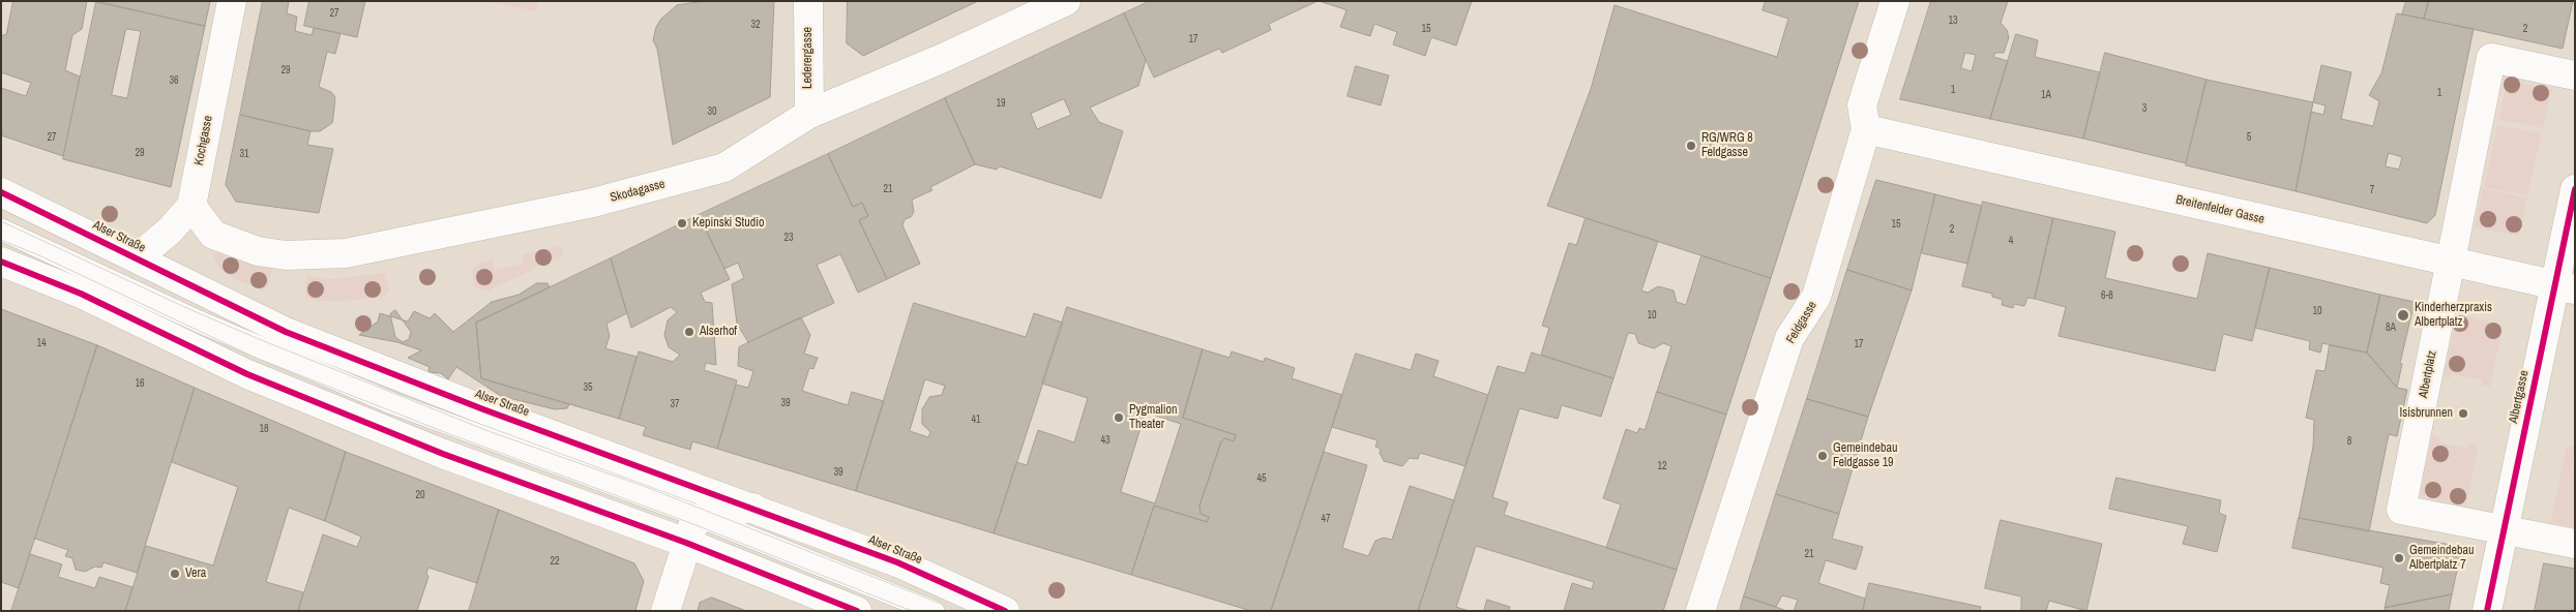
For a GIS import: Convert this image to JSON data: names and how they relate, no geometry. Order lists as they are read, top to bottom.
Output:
{
  "streets": {
    "street": [
      "Lederergasse",
      "Kochgasse",
      "Skodagasse",
      "Breitenfelder Gasse",
      "Alser Straße",
      "Feldgasse",
      "Albertplatz",
      "Albertgasse"
    ]
  },
  "crossings": [
    ["Lederergasse", "Skodagasse"],
    ["Kochgasse", "Skodagasse"],
    ["Breitenfelder Gasse", "Feldgasse"],
    ["Breitenfelder Gasse", "Albertplatz"],
    ["Breitenfelder Gasse", "Albertgasse"],
    ["Albertplatz", "Albertgasse"]
  ],
  "places": [
    "RG/WRG 8 Feldgasse",
    "Kepinski Studio",
    "Kinderherzpraxis Albertplatz",
    "Alserhof",
    "Isisbrunnen",
    "Pygmalion Theater",
    "Gemeindebau Feldgasse 19",
    "Gemeindebau Albertplatz 7",
    "Vera"
  ],
  "house_numbers": [
    "27",
    "13",
    "32",
    "15",
    "2",
    "17",
    "29",
    "36",
    "1",
    "1",
    "1A",
    "19",
    "3",
    "30",
    "27",
    "5",
    "29",
    "31",
    "21",
    "7",
    "15",
    "2",
    "23",
    "4",
    "6-8",
    "10",
    "10",
    "8A",
    "14",
    "17",
    "16",
    "35",
    "39",
    "37",
    "41",
    "18",
    "43",
    "8",
    "12",
    "39",
    "45",
    "20",
    "47",
    "21",
    "22"
  ]
}
